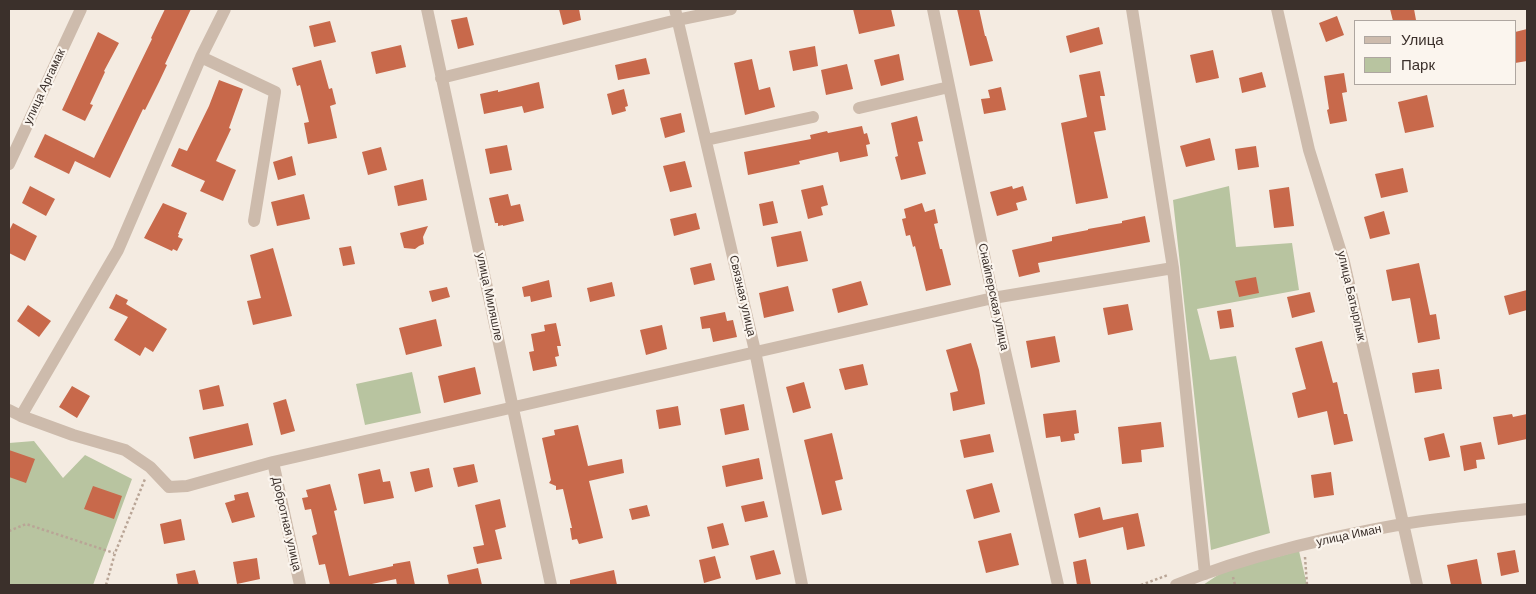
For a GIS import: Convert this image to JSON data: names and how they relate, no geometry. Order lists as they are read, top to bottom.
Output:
{
  "streets": {
    "street": [
      "улица Аргамак",
      "Связная улица",
      "улица Батырлык",
      "улица Миляшле",
      "Снайперская улица",
      "Добротная улица",
      "улица Иман"
    ]
  },
  "crossings": [
    ["улица Батырлык", "улица Иман"]
  ],
  "legend": ["Улица", "Парк"]
}
